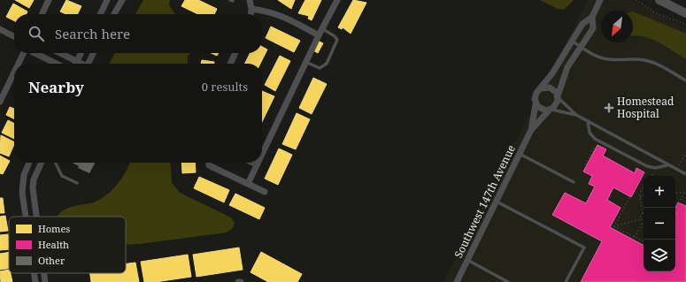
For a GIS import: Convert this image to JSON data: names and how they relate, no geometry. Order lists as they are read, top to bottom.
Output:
{
  "streets": {
    "street": ["Southwest 147th Avenue"]
  },
  "places": {
    "health": ["Homestead Hospital"]
  },
  "legend": ["Homes", "Health", "Other"],
  "north": "bottom left",
  "page": {
    "search": "Search here",
    "heading": ["Nearby", "0 results"],
    "map_buttons": ["+", "−"]
  }
}
